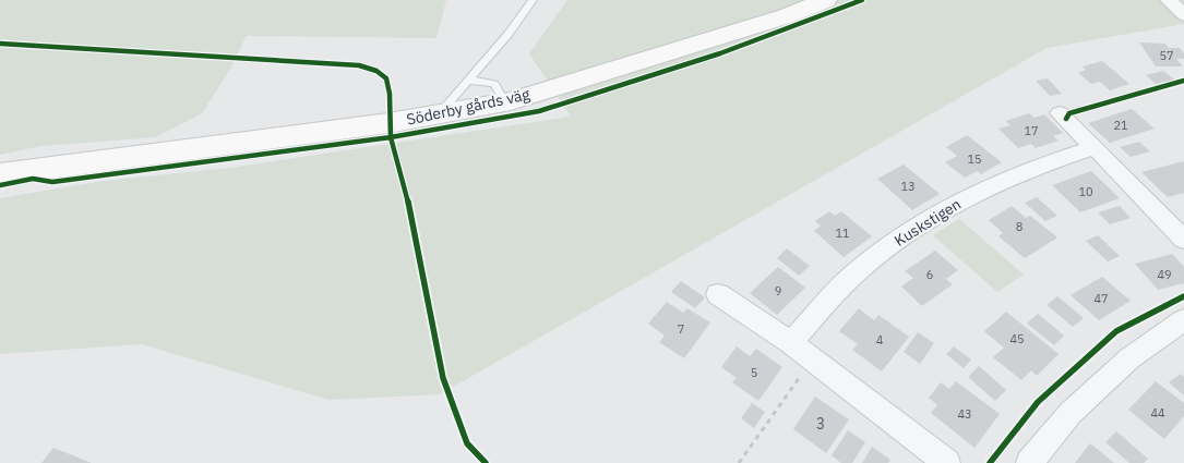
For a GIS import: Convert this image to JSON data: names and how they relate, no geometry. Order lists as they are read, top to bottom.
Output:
{
  "streets": {
    "main road": ["Söderby gårds väg"],
    "street": ["Kuskstigen"]
  },
  "house_numbers": [
    "57",
    "21",
    "17",
    "15",
    "13",
    "10",
    "8",
    "11",
    "6",
    "49",
    "9",
    "47",
    "7",
    "45",
    "4",
    "5",
    "44",
    "43",
    "3"
  ]
}
